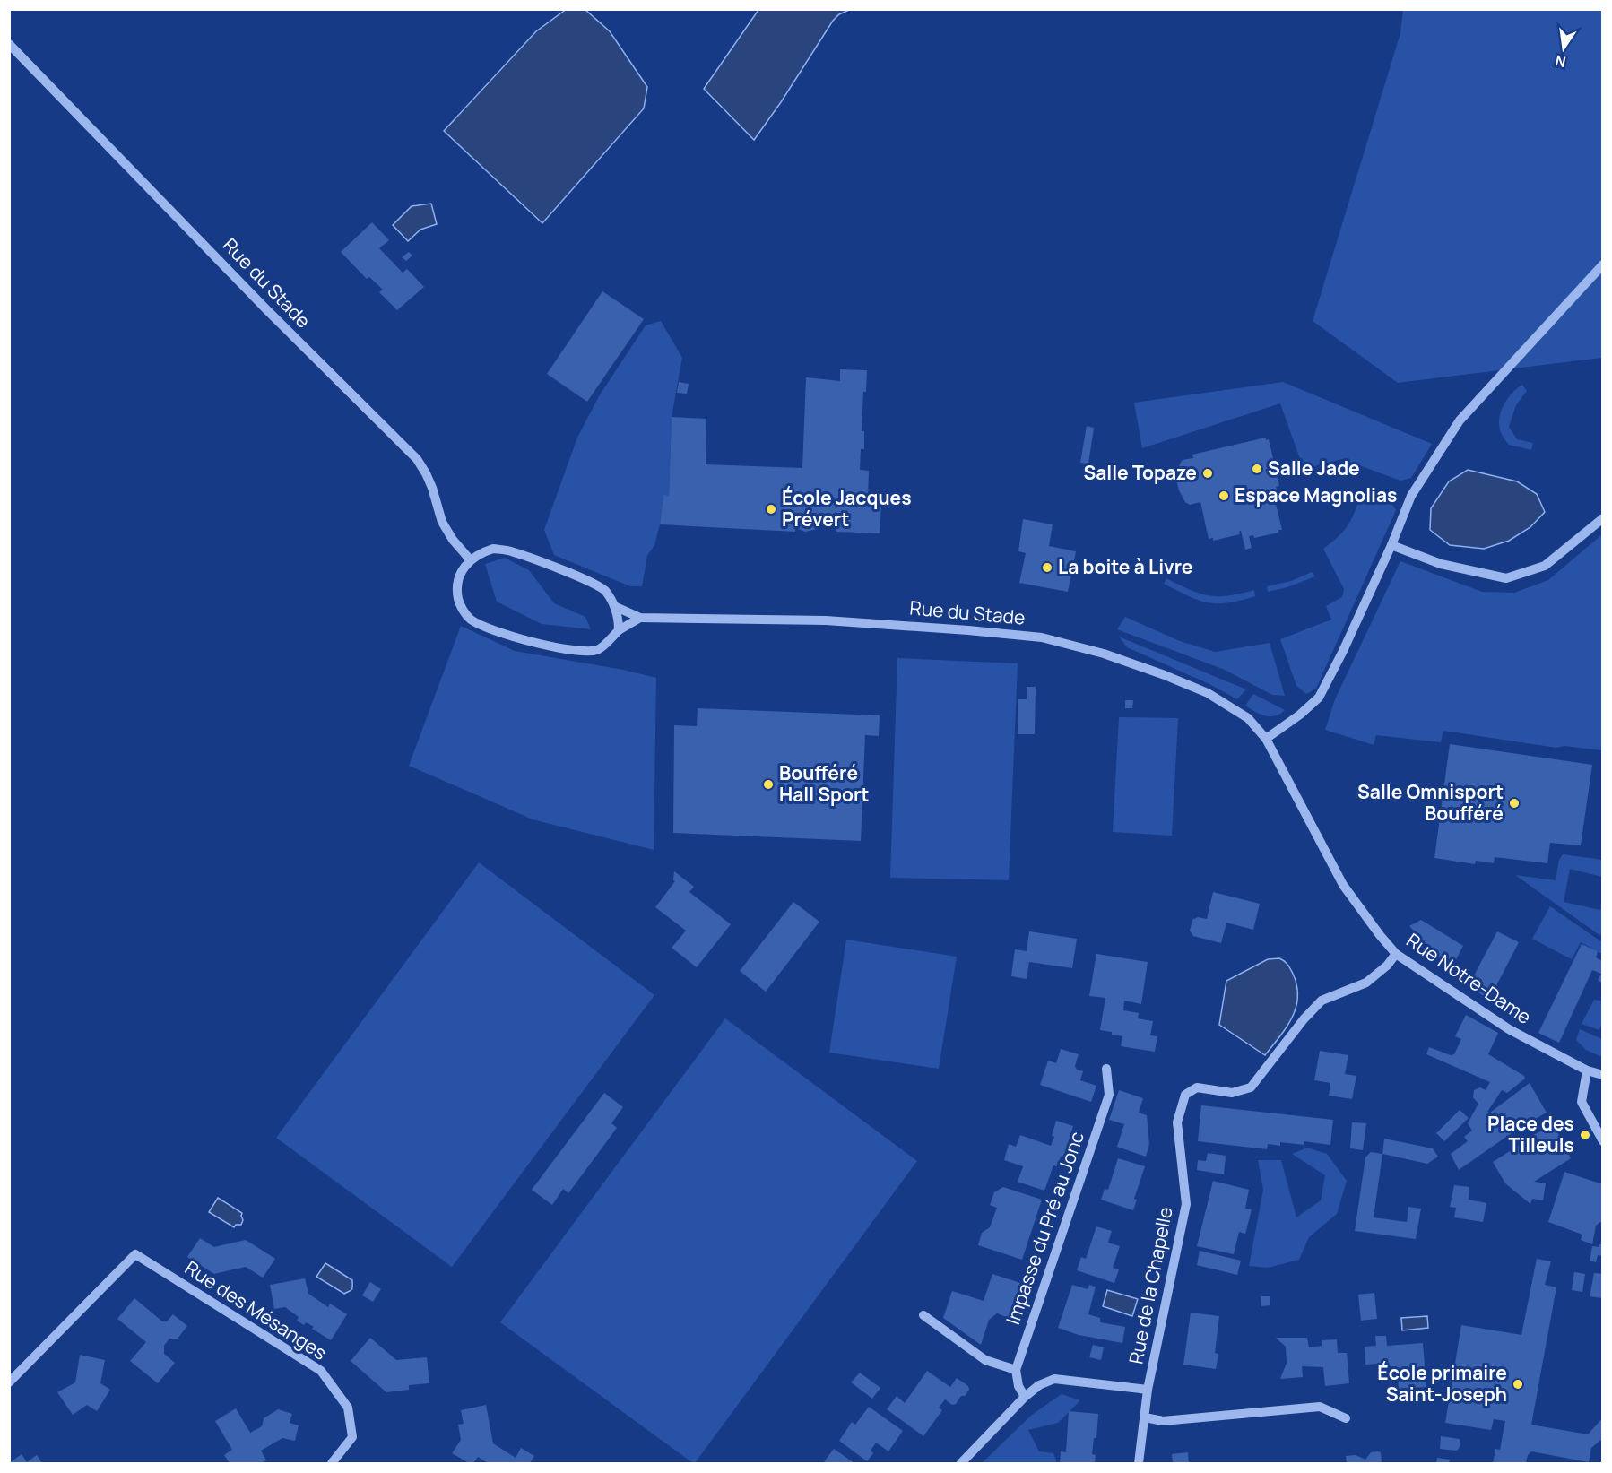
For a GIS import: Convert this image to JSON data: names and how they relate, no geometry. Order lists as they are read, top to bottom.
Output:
{
  "streets": {
    "street": [
      "Rue du Stade",
      "Rue Notre-Dame",
      "Impasse du Pré au Jonc",
      "Rue de la Chapelle",
      "Rue des Mésanges"
    ]
  },
  "crossings": [
    ["Rue du Stade", "Rue Notre-Dame"],
    ["Rue Notre-Dame", "Rue de la Chapelle"]
  ],
  "places": [
    "Salle Jade",
    "Salle Topaze",
    "Espace Magnolias",
    "École Jacques Prévert",
    "La boite à Livre",
    "Boufféré Hall Sport",
    "Salle Omnisport Boufféré",
    "Place des Tilleuls",
    "École primaire Saint-Joseph"
  ],
  "north": "bottom"
}
